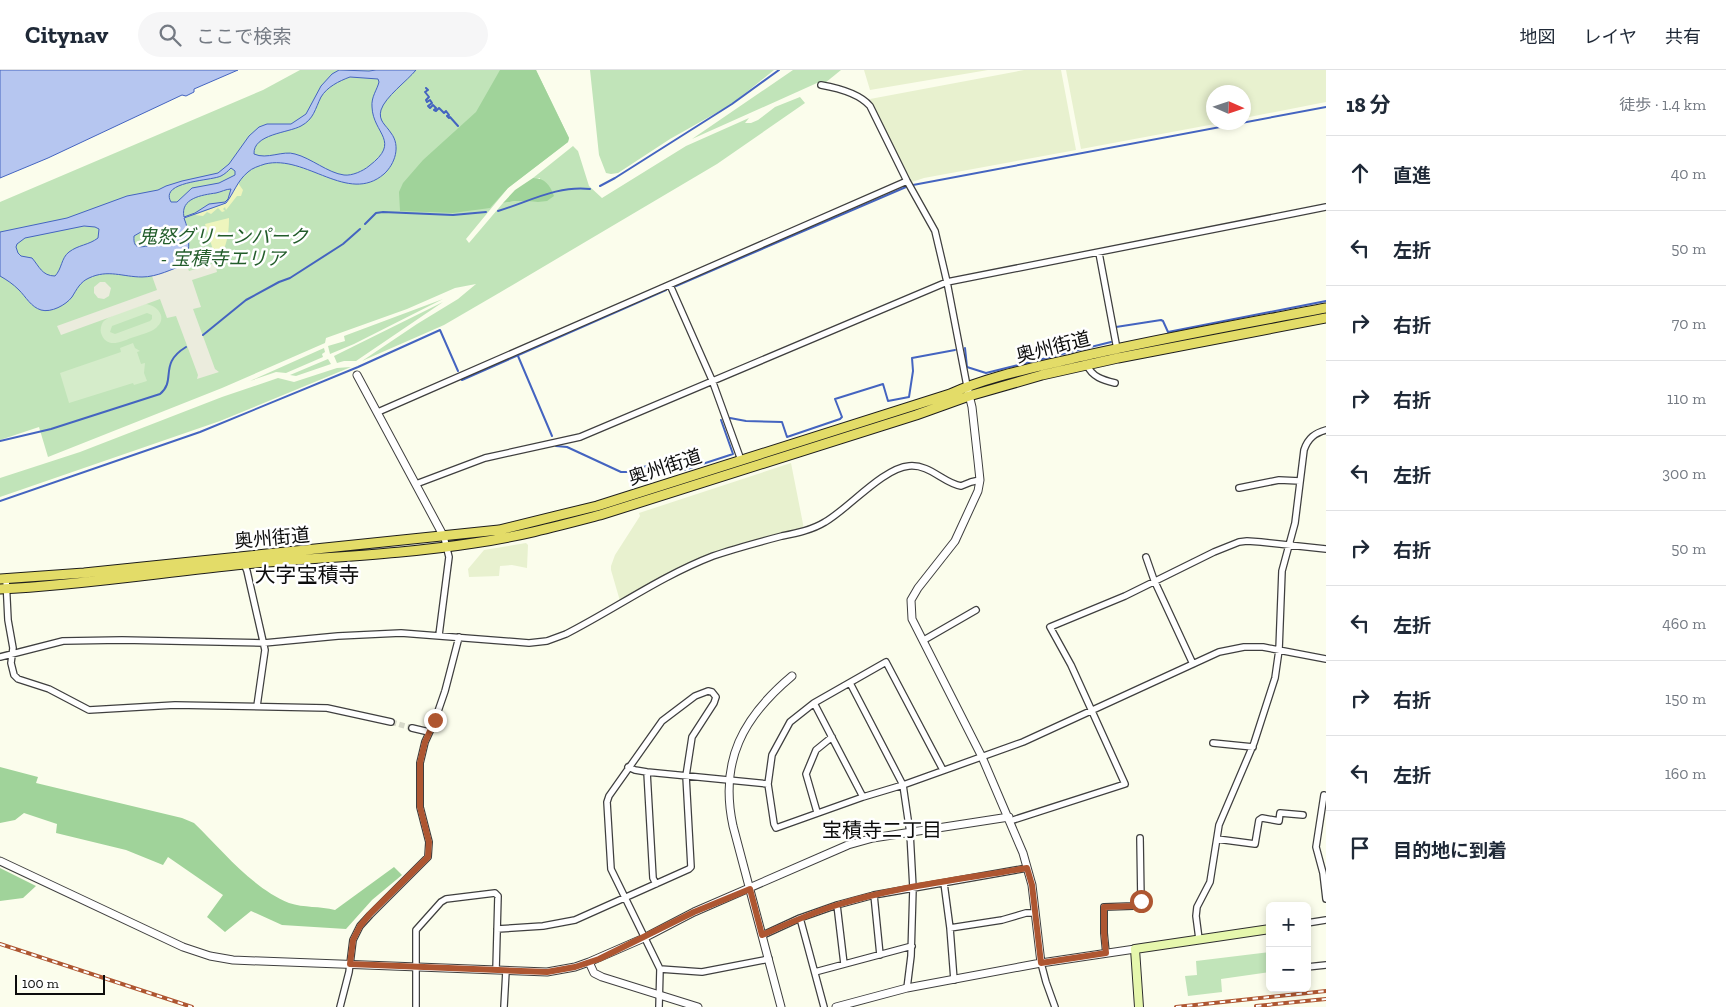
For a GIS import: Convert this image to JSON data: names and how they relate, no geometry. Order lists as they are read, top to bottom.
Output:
{
  "streets": {
    "highway": ["奥州街道"]
  },
  "districts": ["大字宝積寺", "宝積寺二丁目"],
  "parks": ["鬼怒グリーンパーク - 宝積寺エリア"],
  "scale_bar": "100 m",
  "north": "right",
  "page": {
    "header": "Citynav",
    "search": "ここで検索",
    "nav": ["地図", "レイヤ", "共有"],
    "heading": ["18 分", "徒歩 · 1.4 km"],
    "list": [
      ["直進", "40 m"],
      ["左折", "50 m"],
      ["右折", "70 m"],
      ["右折", "110 m"],
      ["左折", "300 m"],
      ["右折", "50 m"],
      ["左折", "460 m"],
      ["右折", "150 m"],
      ["左折", "160 m"],
      "目的地に到着"
    ],
    "map_buttons": ["+", "−"],
    "scale": "100 m"
  }
}
